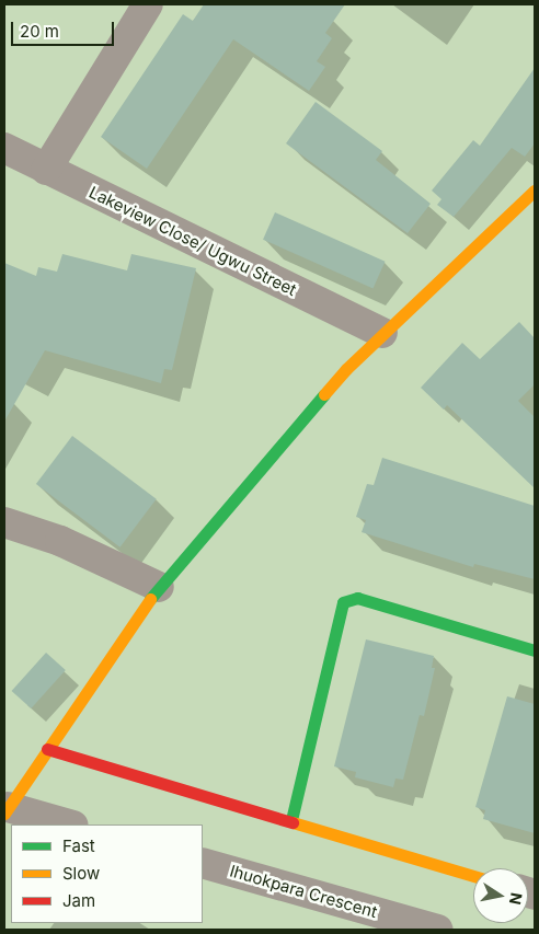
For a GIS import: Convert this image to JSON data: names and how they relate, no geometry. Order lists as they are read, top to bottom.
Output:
{
  "streets": {
    "street": ["Lakeview Close/ Ugwu Street", "Ihuokpara Crescent"]
  },
  "legend": ["Fast", "Slow", "Jam"],
  "scale_bar": "20 m",
  "north": "right"
}
